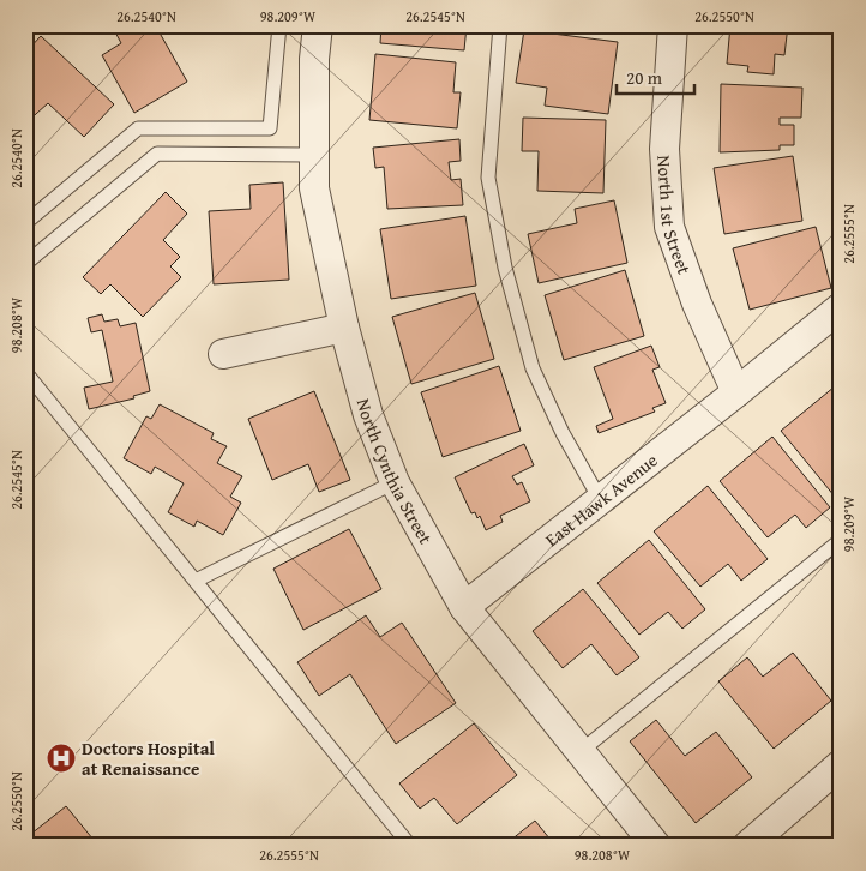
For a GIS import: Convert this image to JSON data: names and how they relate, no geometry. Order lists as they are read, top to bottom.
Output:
{
  "streets": {
    "street": ["North 1st Street", "North Cynthia Street", "East Hawk Avenue"]
  },
  "crossings": [
    ["North 1st Street", "East Hawk Avenue"],
    ["North Cynthia Street", "East Hawk Avenue"]
  ],
  "places": {
    "hospital": ["Doctors Hospital at Renaissance"]
  },
  "scale_bar": "20 m",
  "coordinates": [
    "26.2540°N",
    "98.209°W",
    "26.2545°N",
    "26.2550°N",
    "26.2555°N",
    "98.208°W"
  ]
}
